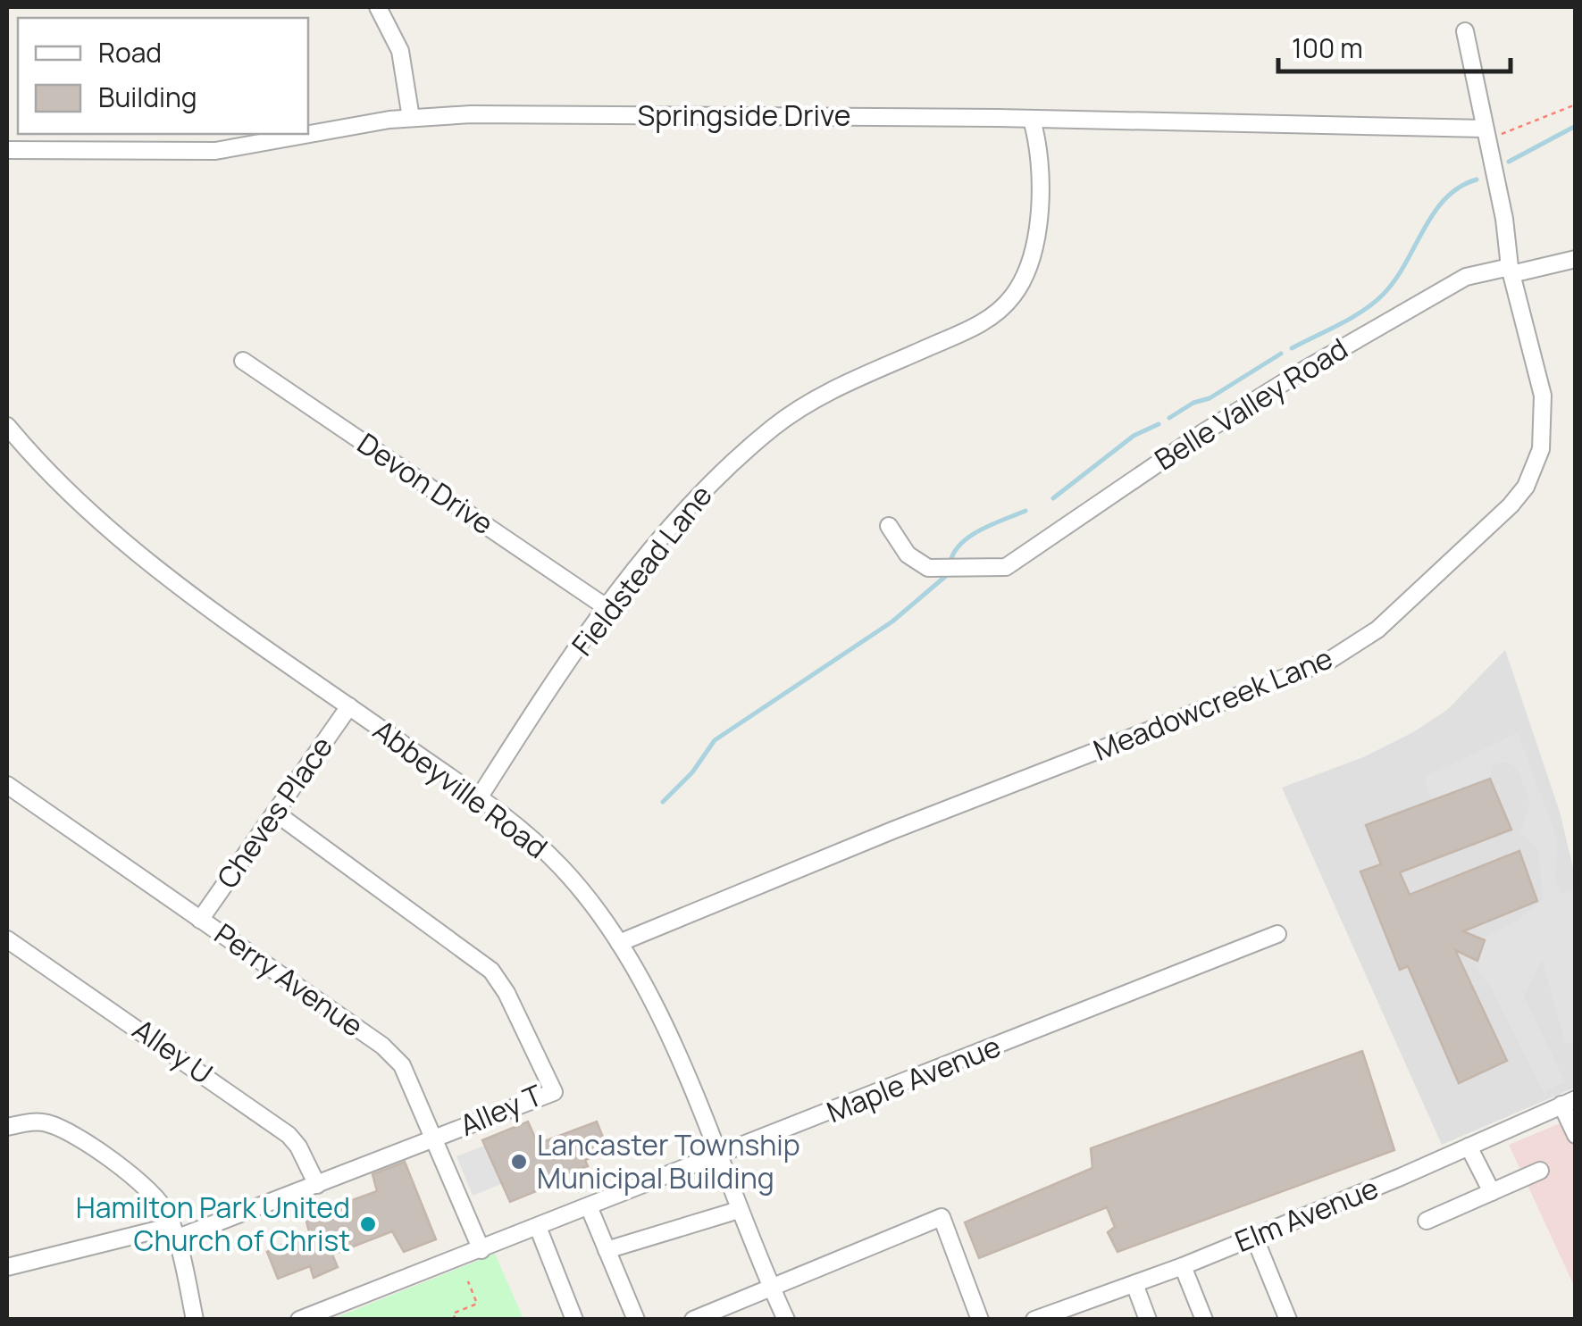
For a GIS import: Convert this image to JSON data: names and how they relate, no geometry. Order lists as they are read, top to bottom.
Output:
{
  "streets": {
    "street": [
      "Springside Drive",
      "Belle Valley Road",
      "Devon Drive",
      "Fieldstead Lane",
      "Meadowcreek Lane",
      "Abbeyville Road",
      "Cheves Place",
      "Perry Avenue",
      "Alley U",
      "Maple Avenue",
      "Alley T",
      "Elm Avenue"
    ]
  },
  "crossings": [
    ["Springside Drive", "Fieldstead Lane"],
    ["Springside Drive", "Meadowcreek Lane"],
    ["Belle Valley Road", "Meadowcreek Lane"],
    ["Devon Drive", "Fieldstead Lane"],
    ["Fieldstead Lane", "Abbeyville Road"],
    ["Meadowcreek Lane", "Abbeyville Road"],
    ["Abbeyville Road", "Cheves Place"],
    ["Abbeyville Road", "Maple Avenue"],
    ["Cheves Place", "Perry Avenue"],
    ["Cheves Place", "Alley T"],
    ["Perry Avenue", "Maple Avenue"],
    ["Perry Avenue", "Alley T"],
    ["Alley U", "Alley T"]
  ],
  "places": ["Lancaster Township Municipal Building", "Hamilton Park United Church of Christ"],
  "legend": ["Road", "Building"],
  "scale_bar": "100 m"
}
